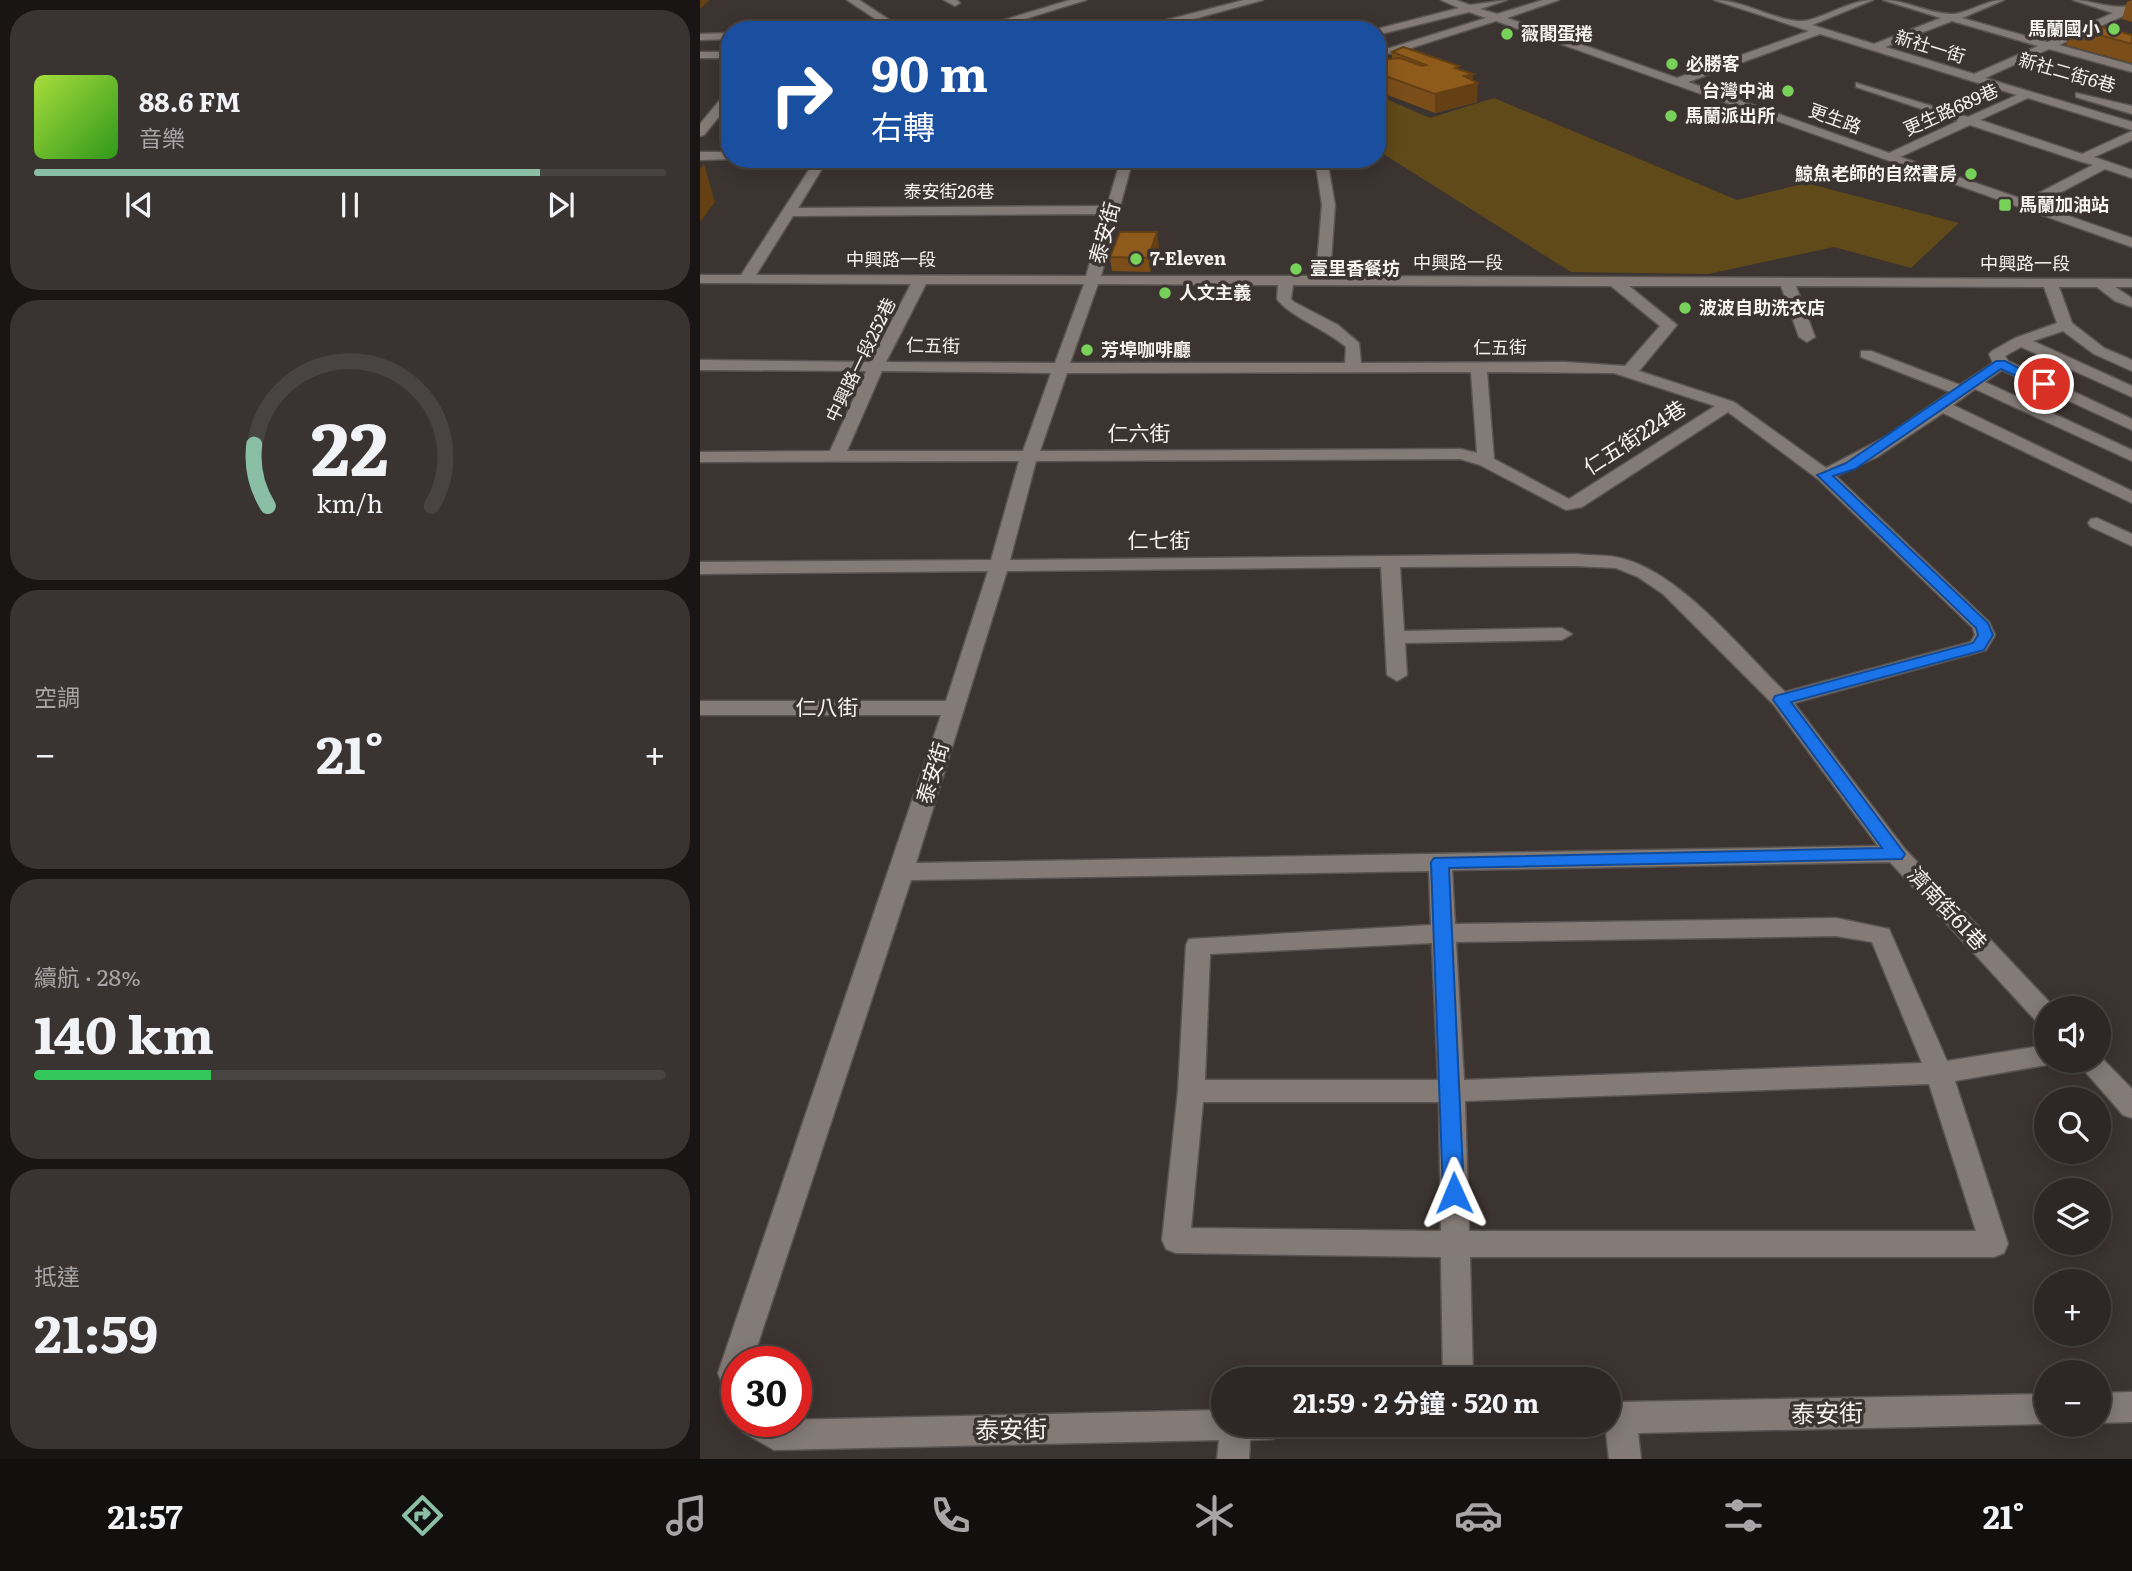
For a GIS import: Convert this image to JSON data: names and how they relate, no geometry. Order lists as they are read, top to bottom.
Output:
{
  "streets": {
    "street": [
      "新社一街",
      "新社二街6巷",
      "更生路689巷",
      "更生路",
      "泰安街26巷",
      "泰安街",
      "中興路一段",
      "仁五街",
      "中興路一段252巷",
      "仁六街",
      "仁五街224巷",
      "仁七街",
      "仁八街",
      "濟南街61巷"
    ]
  },
  "crossings": [
    ["新社一街", "更生路689巷"],
    ["更生路689巷", "更生路"],
    ["泰安街26巷", "泰安街"],
    ["泰安街", "中興路一段"],
    ["泰安街", "仁五街"],
    ["泰安街", "仁六街"],
    ["泰安街", "仁七街"],
    ["泰安街", "仁八街"],
    ["中興路一段", "中興路一段252巷"],
    ["仁五街", "中興路一段252巷"],
    ["仁五街", "仁五街224巷"],
    ["仁五街", "濟南街61巷"],
    ["中興路一段252巷", "仁六街"],
    ["仁六街", "仁五街224巷"],
    ["仁七街", "濟南街61巷"]
  ],
  "places": {
    "other": [
      "馬蘭國小",
      "薇閣蛋捲",
      "必勝客",
      "台灣中油",
      "馬蘭派出所",
      "鯨魚老師的自然書房",
      "7-Eleven",
      "壹里香餐坊",
      "人文主義",
      "波波自助洗衣店",
      "芳埠咖啡廳"
    ],
    "transit": ["馬蘭加油站"]
  },
  "page": {
    "turn": ["90 m", "右轉"],
    "song": ["88.6 FM", "音樂"],
    "tile": [
      "空調",
      ["續航 · 28%", "140 km"],
      ["抵達", "21:59"]
    ],
    "heat": ["−", "21°", "+"],
    "map_buttons": ["+", "−"],
    "limit": "30",
    "trip": "21:59 · 2 分鐘 · 520 m",
    "tabs": ["21:57", "21°"],
    "gauge": ["22", "km/h"]
  }
}
